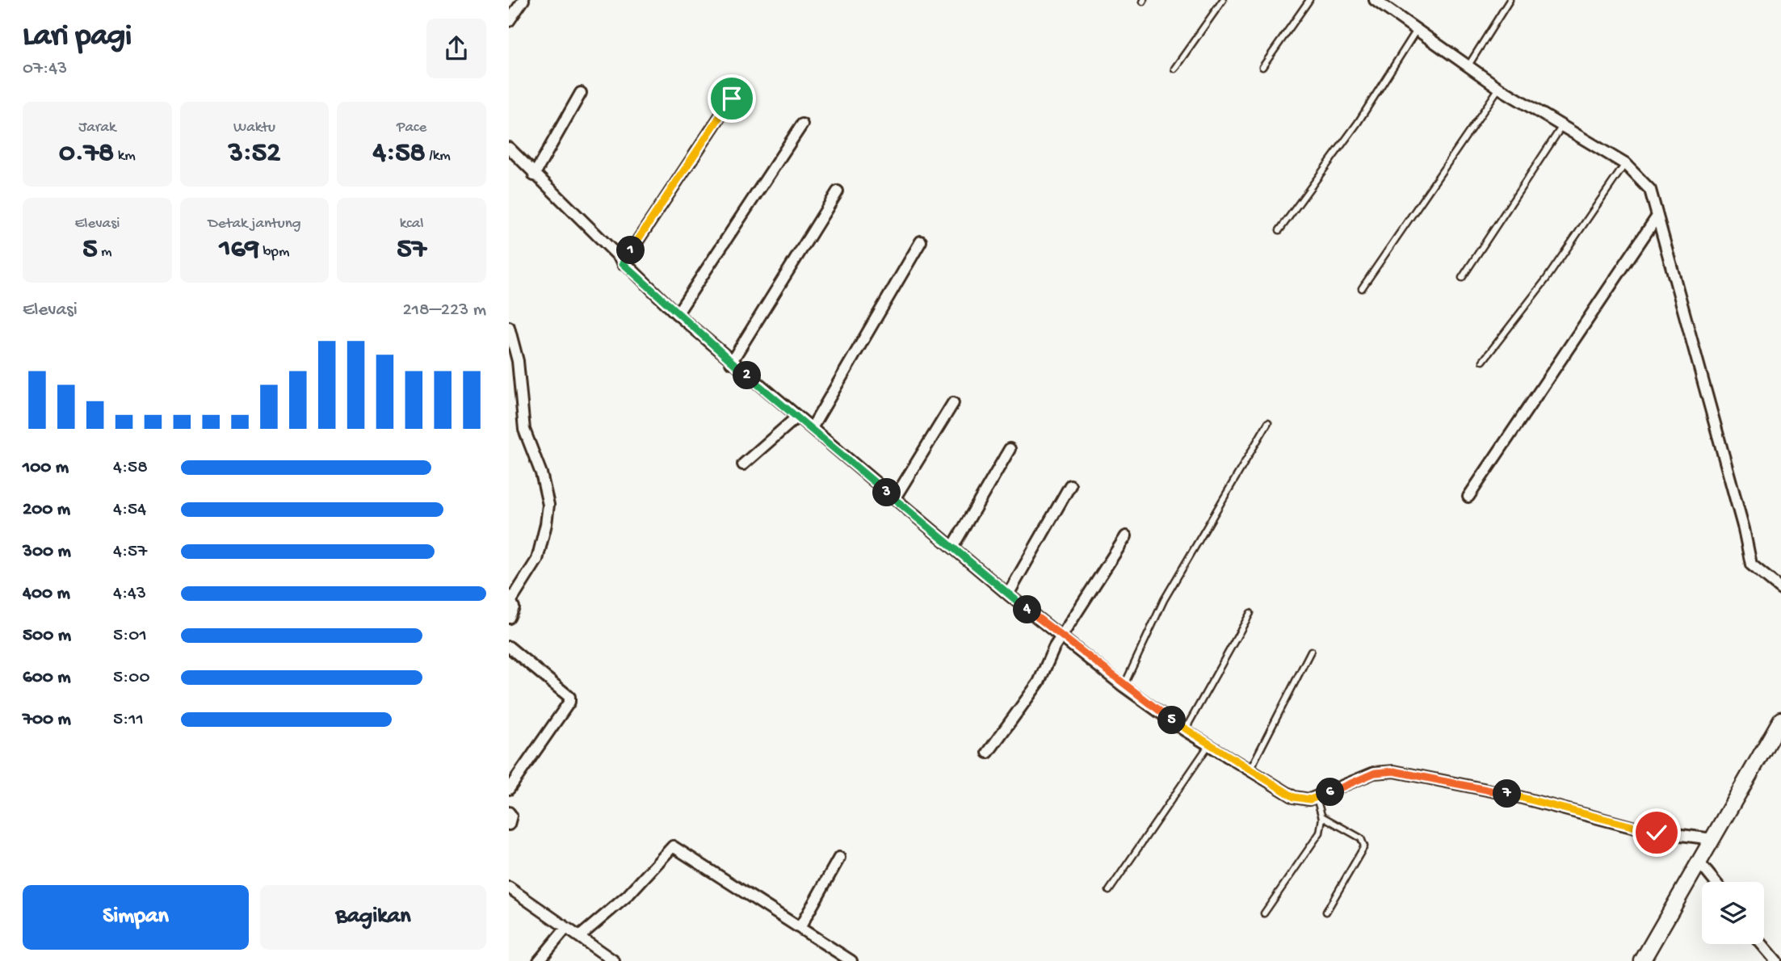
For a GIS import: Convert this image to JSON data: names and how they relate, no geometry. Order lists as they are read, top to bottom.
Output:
{
  "page": {
    "heading": ["Lari pagi", "07:43"],
    "stats": [
      ["Jarak", "0.78 km"],
      ["Waktu", "3:52"],
      ["Pace", "4:58 /km"],
      ["Elevasi", "5 m"],
      ["Detak jantung", "169 bpm"],
      ["kcal", "57"]
    ],
    "pins": [
      "1",
      "2",
      "3",
      "4",
      "5",
      "6",
      "7"
    ],
    "chart": ["Elevasi", "218–223 m"],
    "list": [
      {
        "name": "100 m",
        "note": "4:58"
      },
      {
        "name": "200 m",
        "note": "4:54"
      },
      {
        "name": "300 m",
        "note": "4:57"
      },
      {
        "name": "400 m",
        "note": "4:43"
      },
      {
        "name": "500 m",
        "note": "5:01"
      },
      {
        "name": "600 m",
        "note": "5:00"
      },
      {
        "name": "700 m",
        "note": "5:11"
      }
    ],
    "buttons": ["Simpan", "Bagikan"]
  }
}
